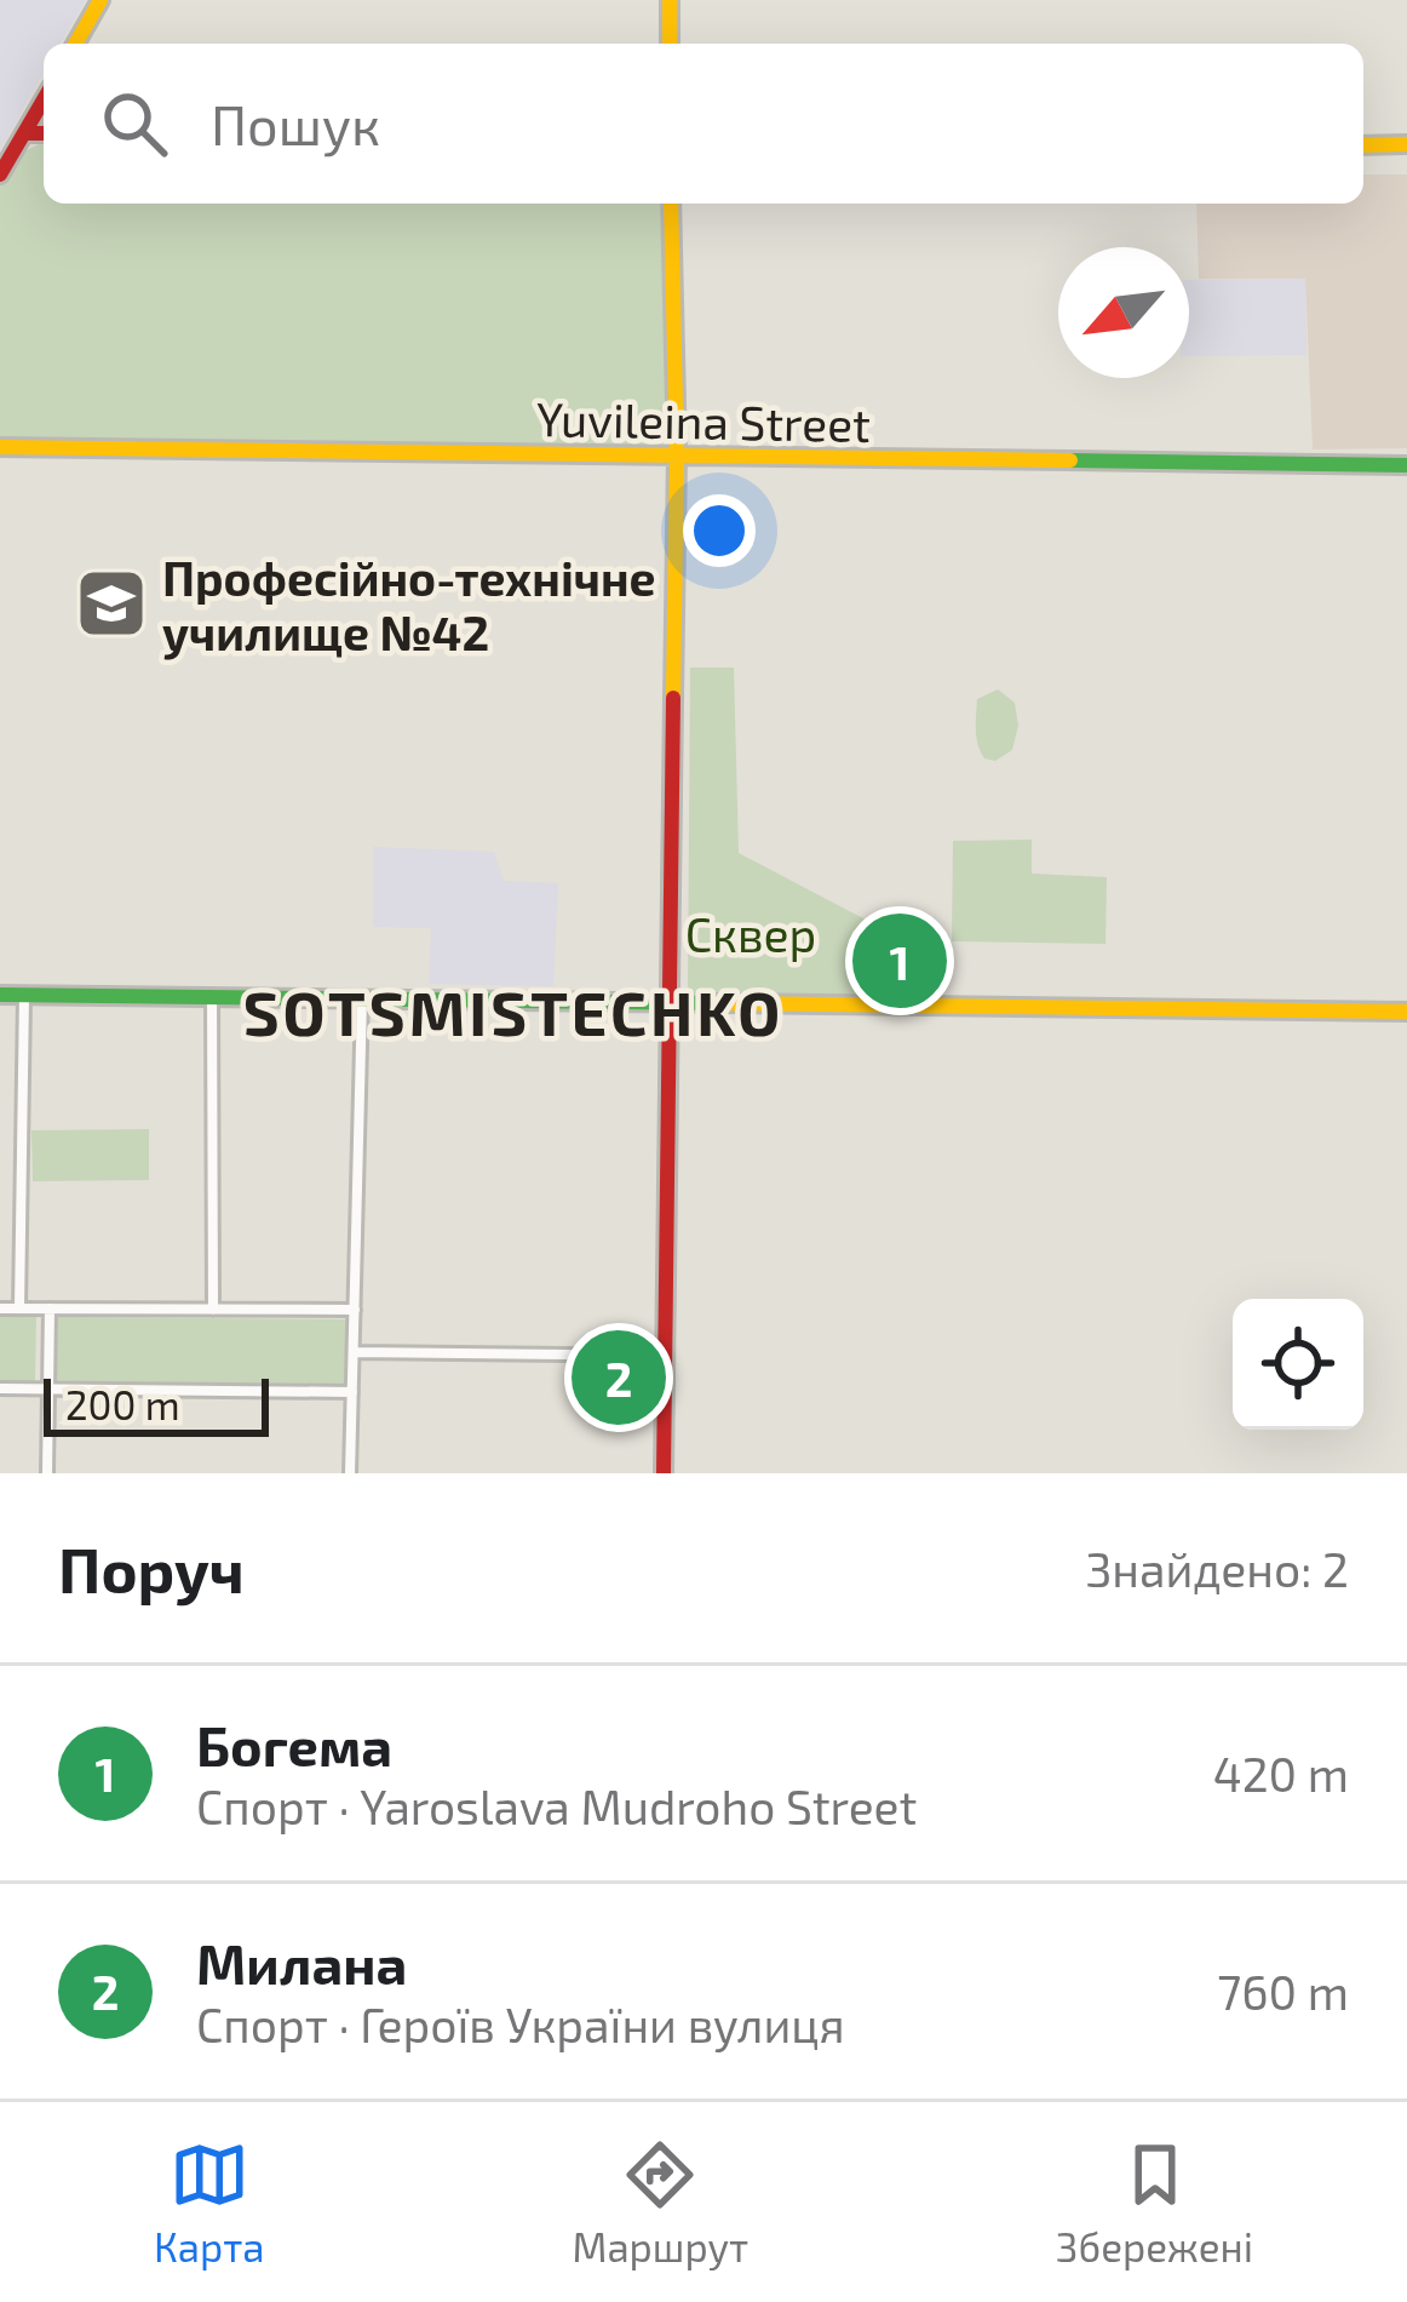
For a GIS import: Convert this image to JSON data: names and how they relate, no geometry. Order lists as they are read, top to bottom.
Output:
{
  "streets": {
    "street": ["Yuvileina Street"]
  },
  "districts": ["SOTSMISTECHKO"],
  "parks": ["Сквер"],
  "places": {
    "school or university": ["Професійно-технічне училище №42"]
  },
  "scale_bar": "200 m",
  "north": "bottom left",
  "page": {
    "search": "Пошук",
    "pins": ["1", "2"],
    "scale": "200 m",
    "heading": ["Поруч", "Знайдено: 2"],
    "list": [
      {
        "mark": "1",
        "name": "Богема",
        "note": "Спорт · Yaroslava Mudroho Street",
        "value": "420 m"
      },
      {
        "mark": "2",
        "name": "Милана",
        "note": "Спорт · Героїв України вулиця",
        "value": "760 m"
      }
    ],
    "nav": ["Карта", "Маршрут", "Збережені"]
  }
}
